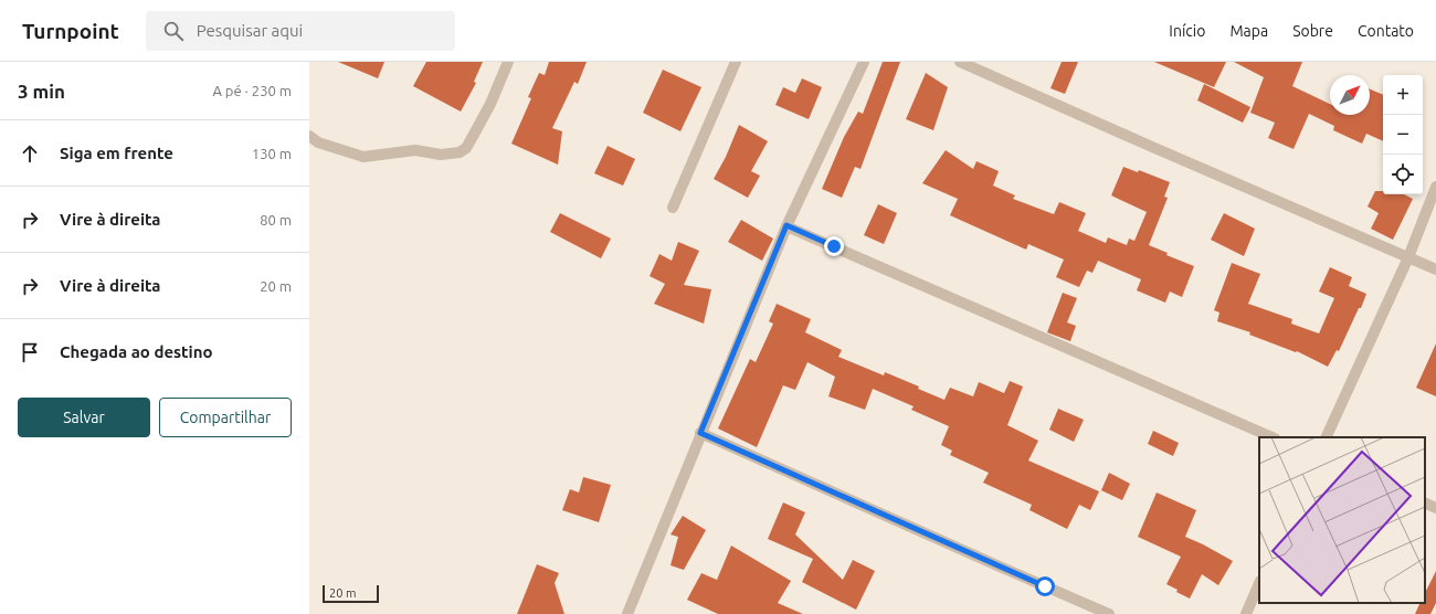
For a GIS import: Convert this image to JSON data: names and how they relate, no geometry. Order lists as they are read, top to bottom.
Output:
{
  "scale_bar": "20 m",
  "north": "top right",
  "page": {
    "header": "Turnpoint",
    "search": "Pesquisar aqui",
    "nav": [
      "Início",
      "Mapa",
      "Sobre",
      "Contato"
    ],
    "heading": ["3 min", "A pé · 230 m"],
    "map_buttons": ["+", "−"],
    "list": [
      ["Siga em frente", "130 m"],
      ["Vire à direita", "80 m"],
      ["Vire à direita", "20 m"],
      "Chegada ao destino"
    ],
    "buttons": ["Salvar", "Compartilhar"],
    "scale": "20 m"
  }
}
